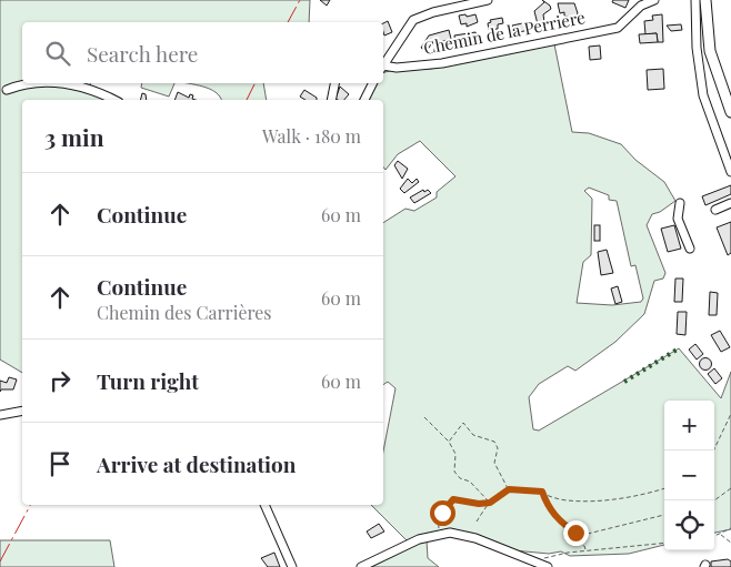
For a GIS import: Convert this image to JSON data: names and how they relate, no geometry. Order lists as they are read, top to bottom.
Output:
{
  "streets": {
    "street": ["Chemin de la Perriere"]
  },
  "page": {
    "search": "Search here",
    "heading": ["3 min", "Walk · 180 m"],
    "list": [
      ["Continue", "60 m"],
      ["Continue", "Chemin des Carrières", "60 m"],
      ["Turn right", "60 m"],
      "Arrive at destination"
    ],
    "map_buttons": ["+", "−"]
  }
}
